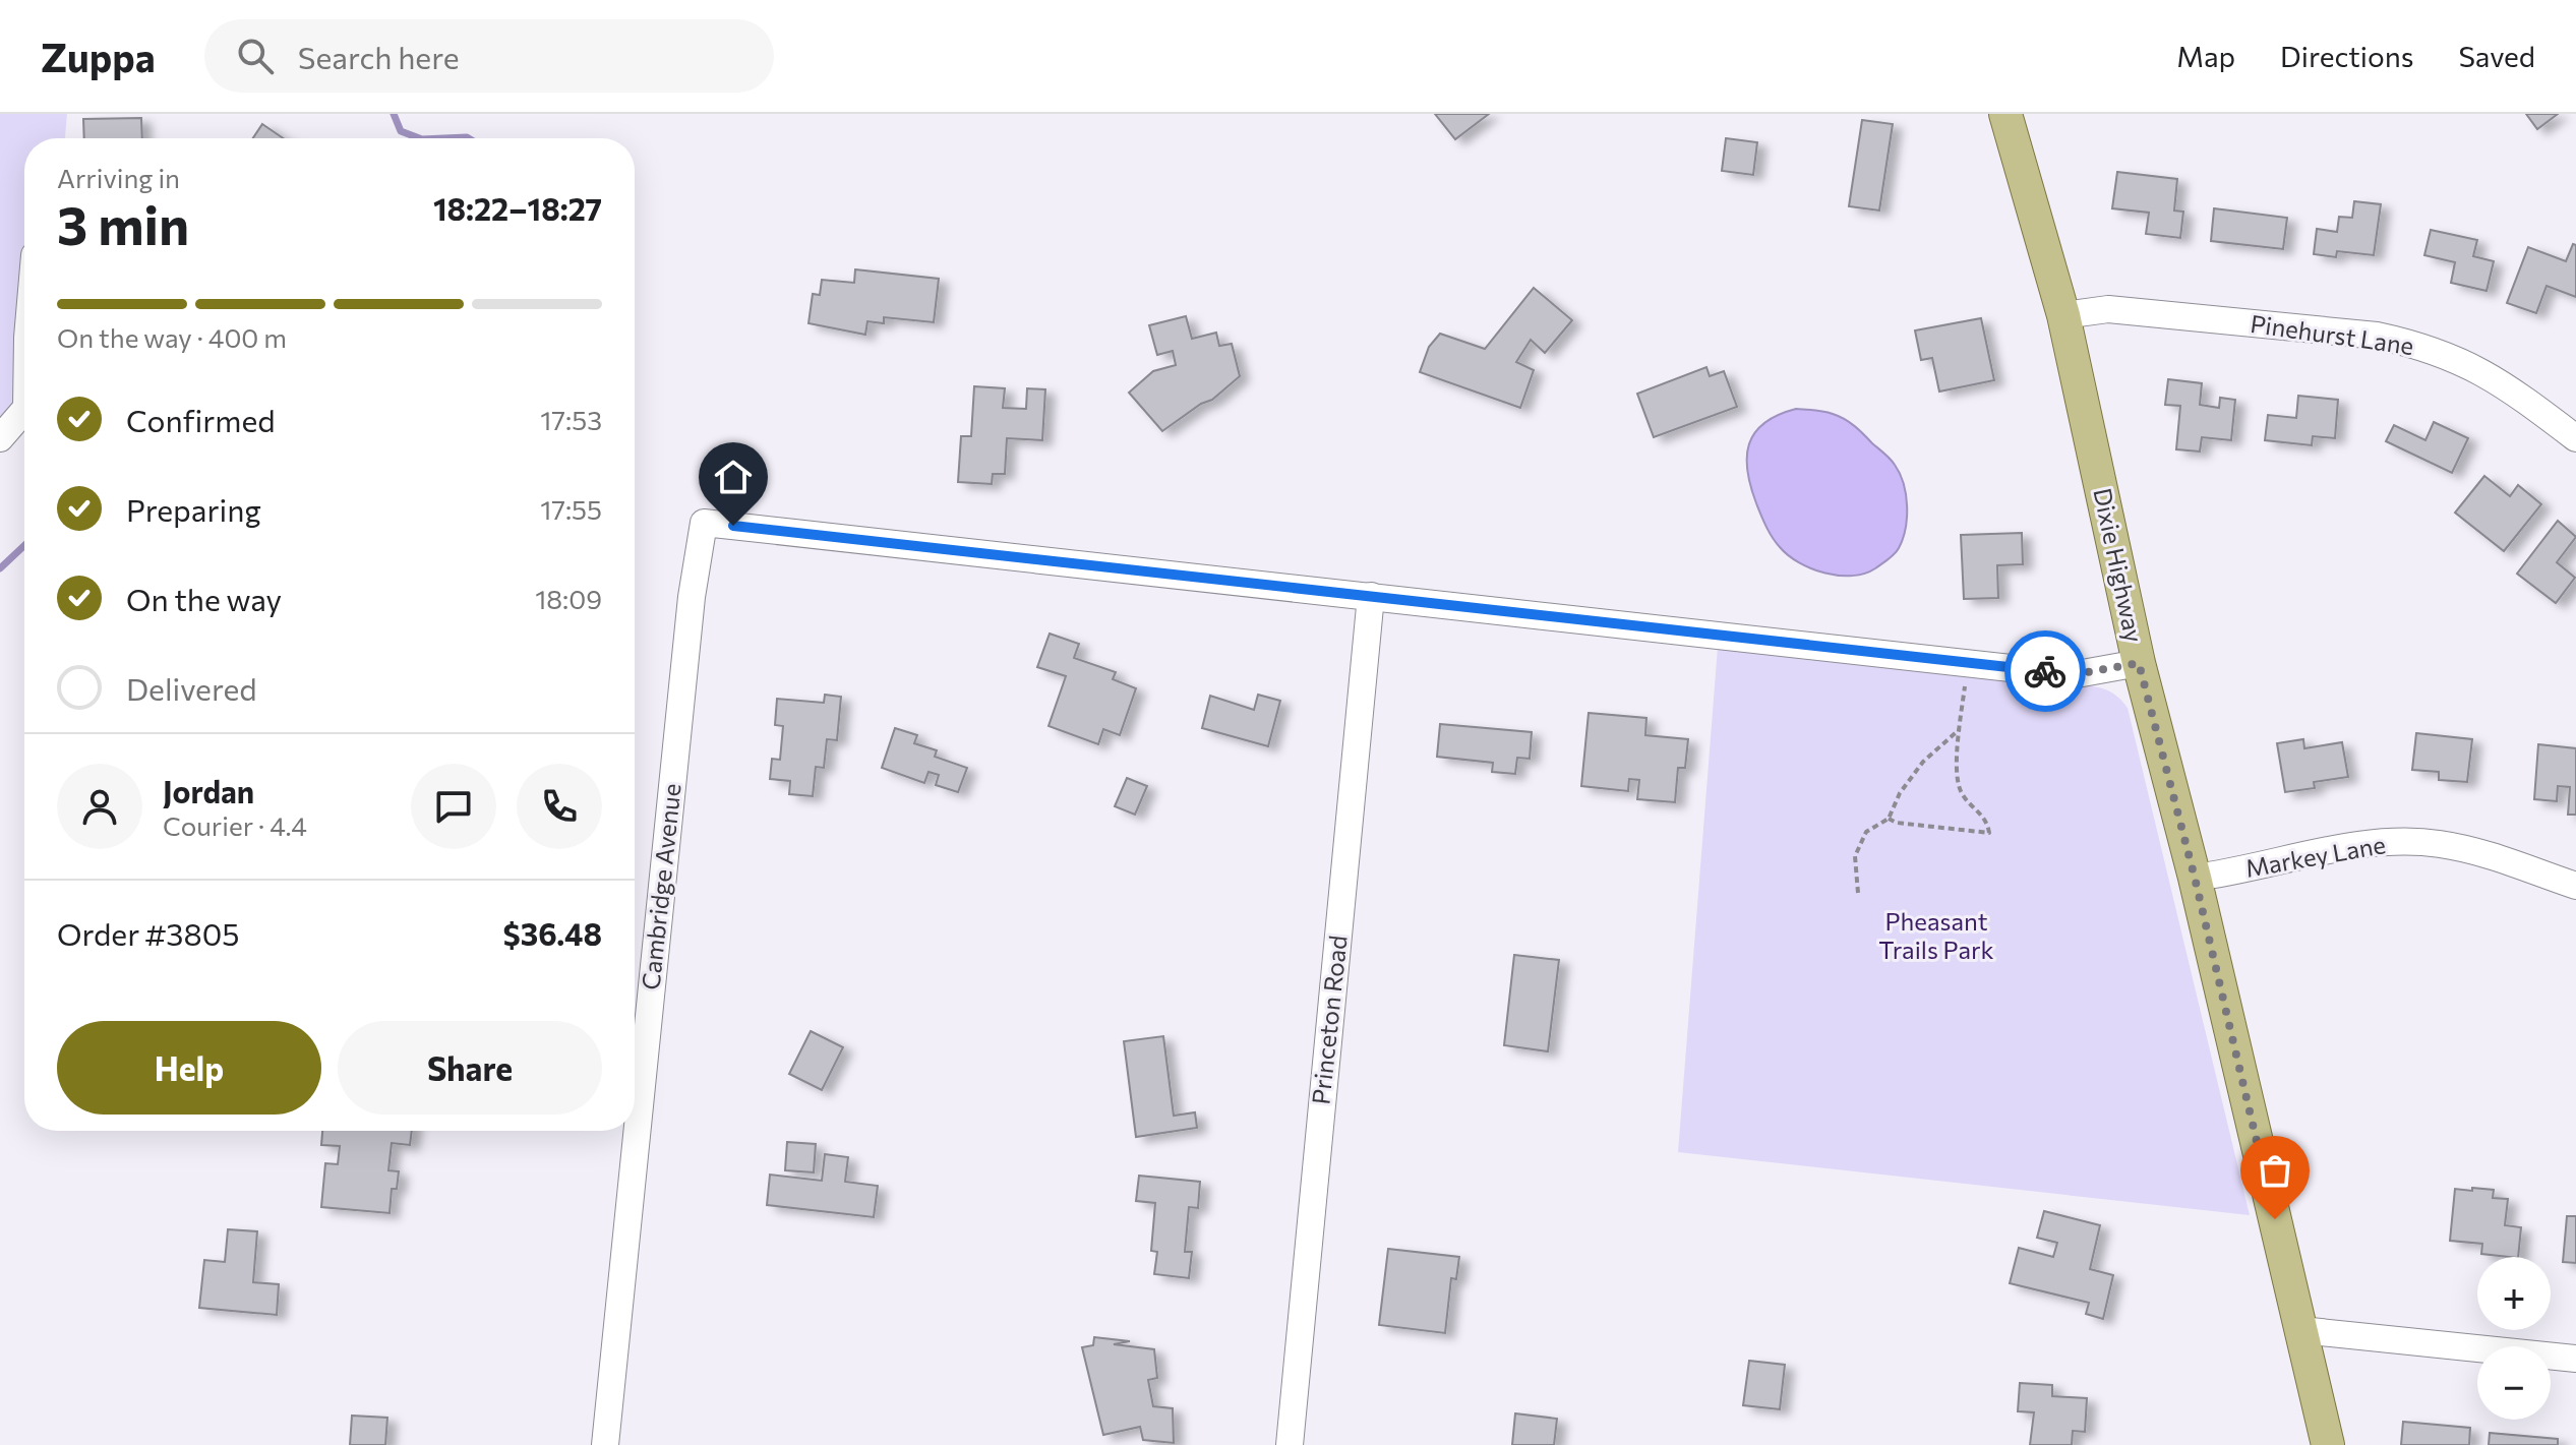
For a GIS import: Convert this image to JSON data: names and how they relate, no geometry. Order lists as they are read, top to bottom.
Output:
{
  "streets": {
    "main road": ["Dixie Highway"],
    "street": [
      "Pinehurst Lane",
      "Markey Lane",
      "Cambridge Avenue",
      "Princeton Road"
    ]
  },
  "crossings": [
    ["Pinehurst Lane", "Dixie Highway"],
    ["Dixie Highway", "Markey Lane"],
    ["Cambridge Avenue", "Princeton Road"]
  ],
  "parks": ["Pheasant Trails Park"],
  "page": {
    "header": "Zuppa",
    "search": "Search here",
    "nav": ["Map", "Directions", "Saved"],
    "heading": ["3 min", "Arriving in", "18:22–18:27"],
    "panel": [
      "Jordan",
      "Courier · 4.4",
      "Order #3805",
      "$36.48"
    ],
    "bar": "On the way · 400 m",
    "list": [
      ["Confirmed", "17:53"],
      ["Preparing", "17:55"],
      ["On the way", "18:09"],
      "Delivered"
    ],
    "buttons": ["Help", "Share"],
    "map_buttons": ["+", "−"]
  }
}
